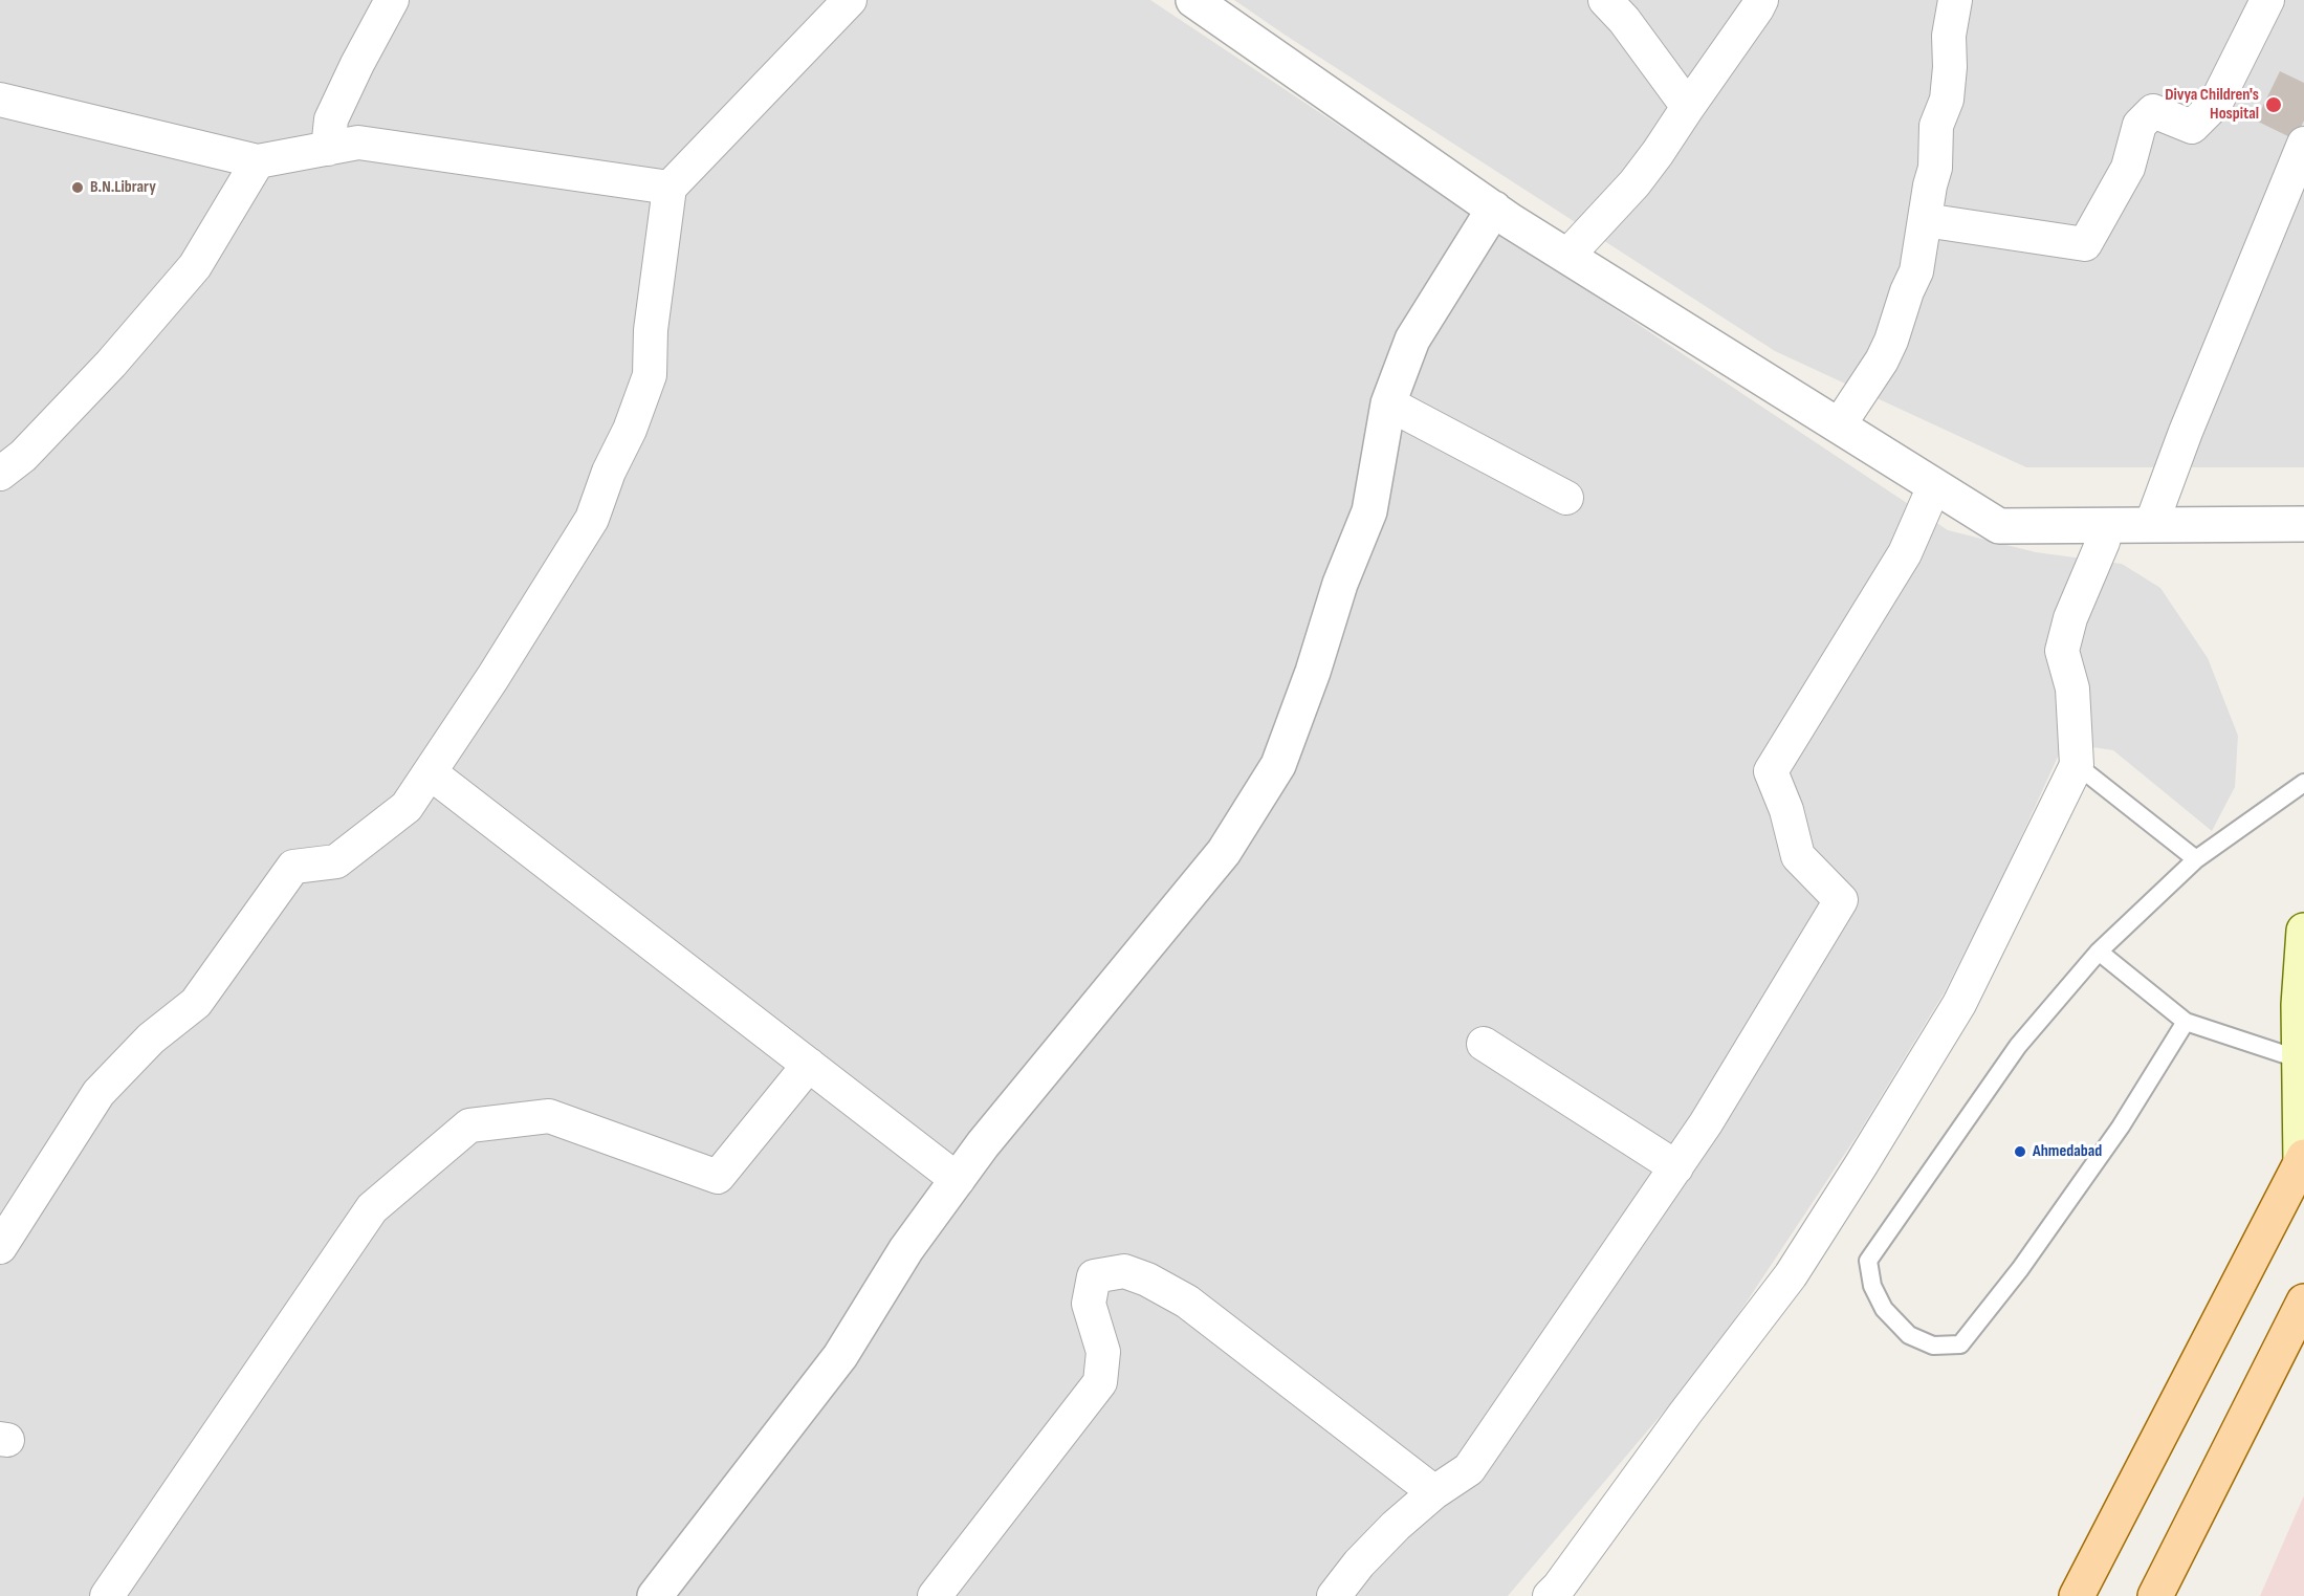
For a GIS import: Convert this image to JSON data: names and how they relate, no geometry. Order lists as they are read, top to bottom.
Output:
{
  "places": ["Divya Children's Hospital", "B.N.Library", "Ahmedabad"]
}
